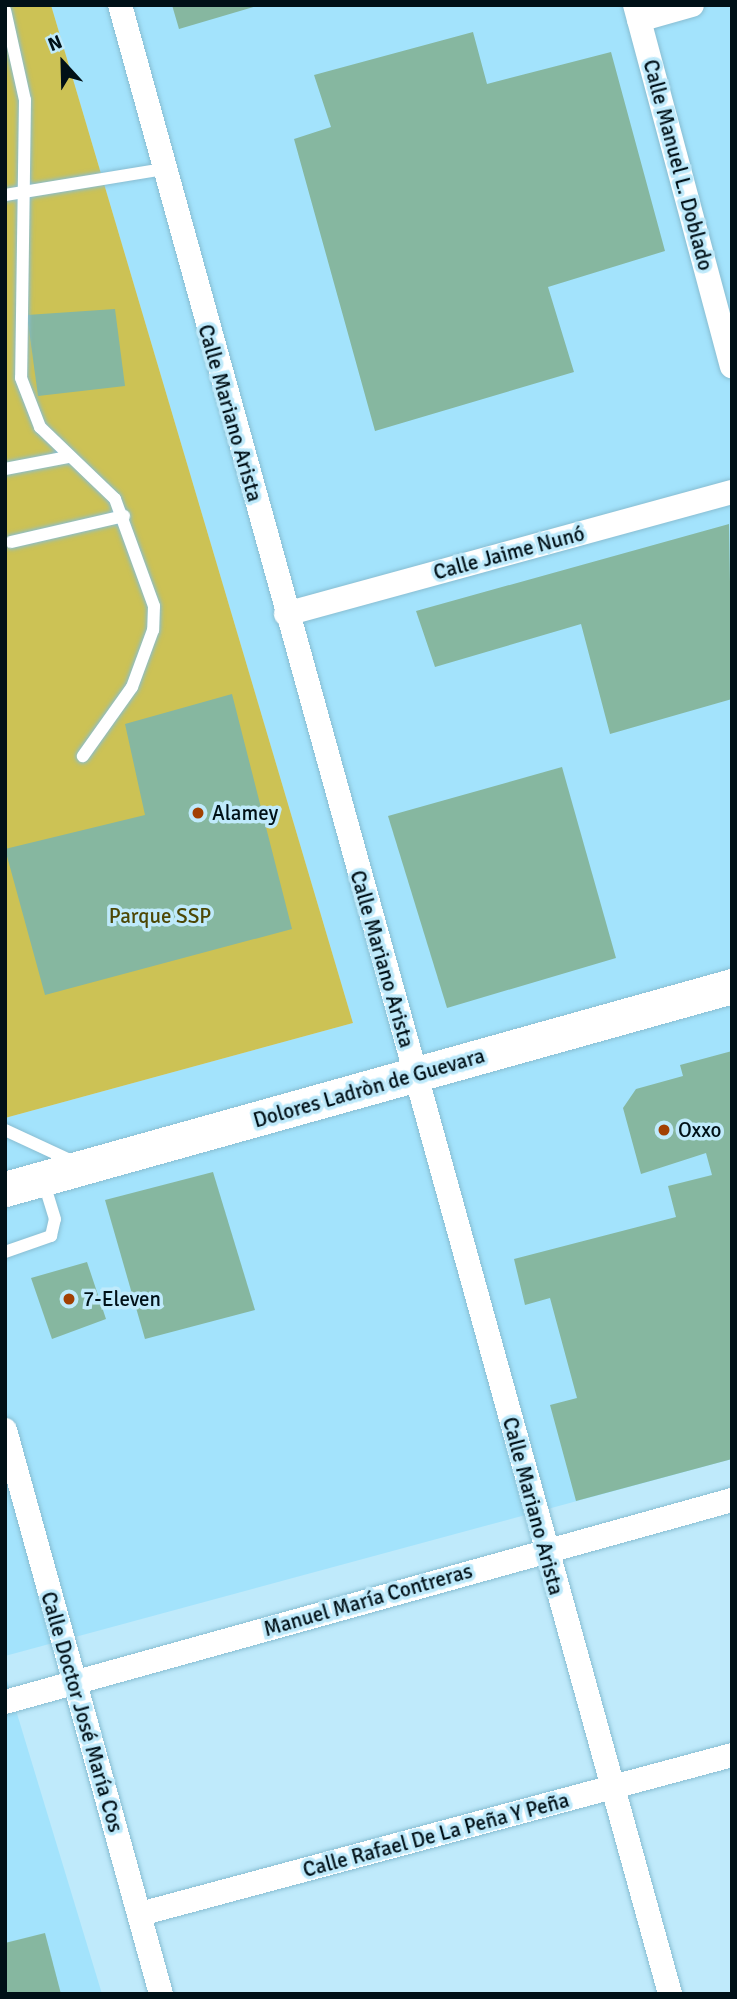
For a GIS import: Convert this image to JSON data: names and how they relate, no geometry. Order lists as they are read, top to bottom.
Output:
{
  "streets": {
    "street": [
      "Calle Manuel L. Doblado",
      "Calle Mariano Arista",
      "Calle Jaime Nunó",
      "Dolores Ladròn de Guevara",
      "Manuel María Contreras",
      "Calle Doctor José María Cos",
      "Calle Rafael De La Peña Y Peña"
    ]
  },
  "crossings": [
    ["Calle Mariano Arista", "Calle Jaime Nunó"],
    ["Calle Mariano Arista", "Dolores Ladròn de Guevara"],
    ["Calle Mariano Arista", "Manuel María Contreras"],
    ["Calle Mariano Arista", "Calle Rafael De La Peña Y Peña"],
    ["Manuel María Contreras", "Calle Doctor José María Cos"],
    ["Calle Doctor José María Cos", "Calle Rafael De La Peña Y Peña"]
  ],
  "parks": ["Parque SSP"],
  "places": ["Alamey", "Oxxo", "7-Eleven"],
  "north": "top"
}
